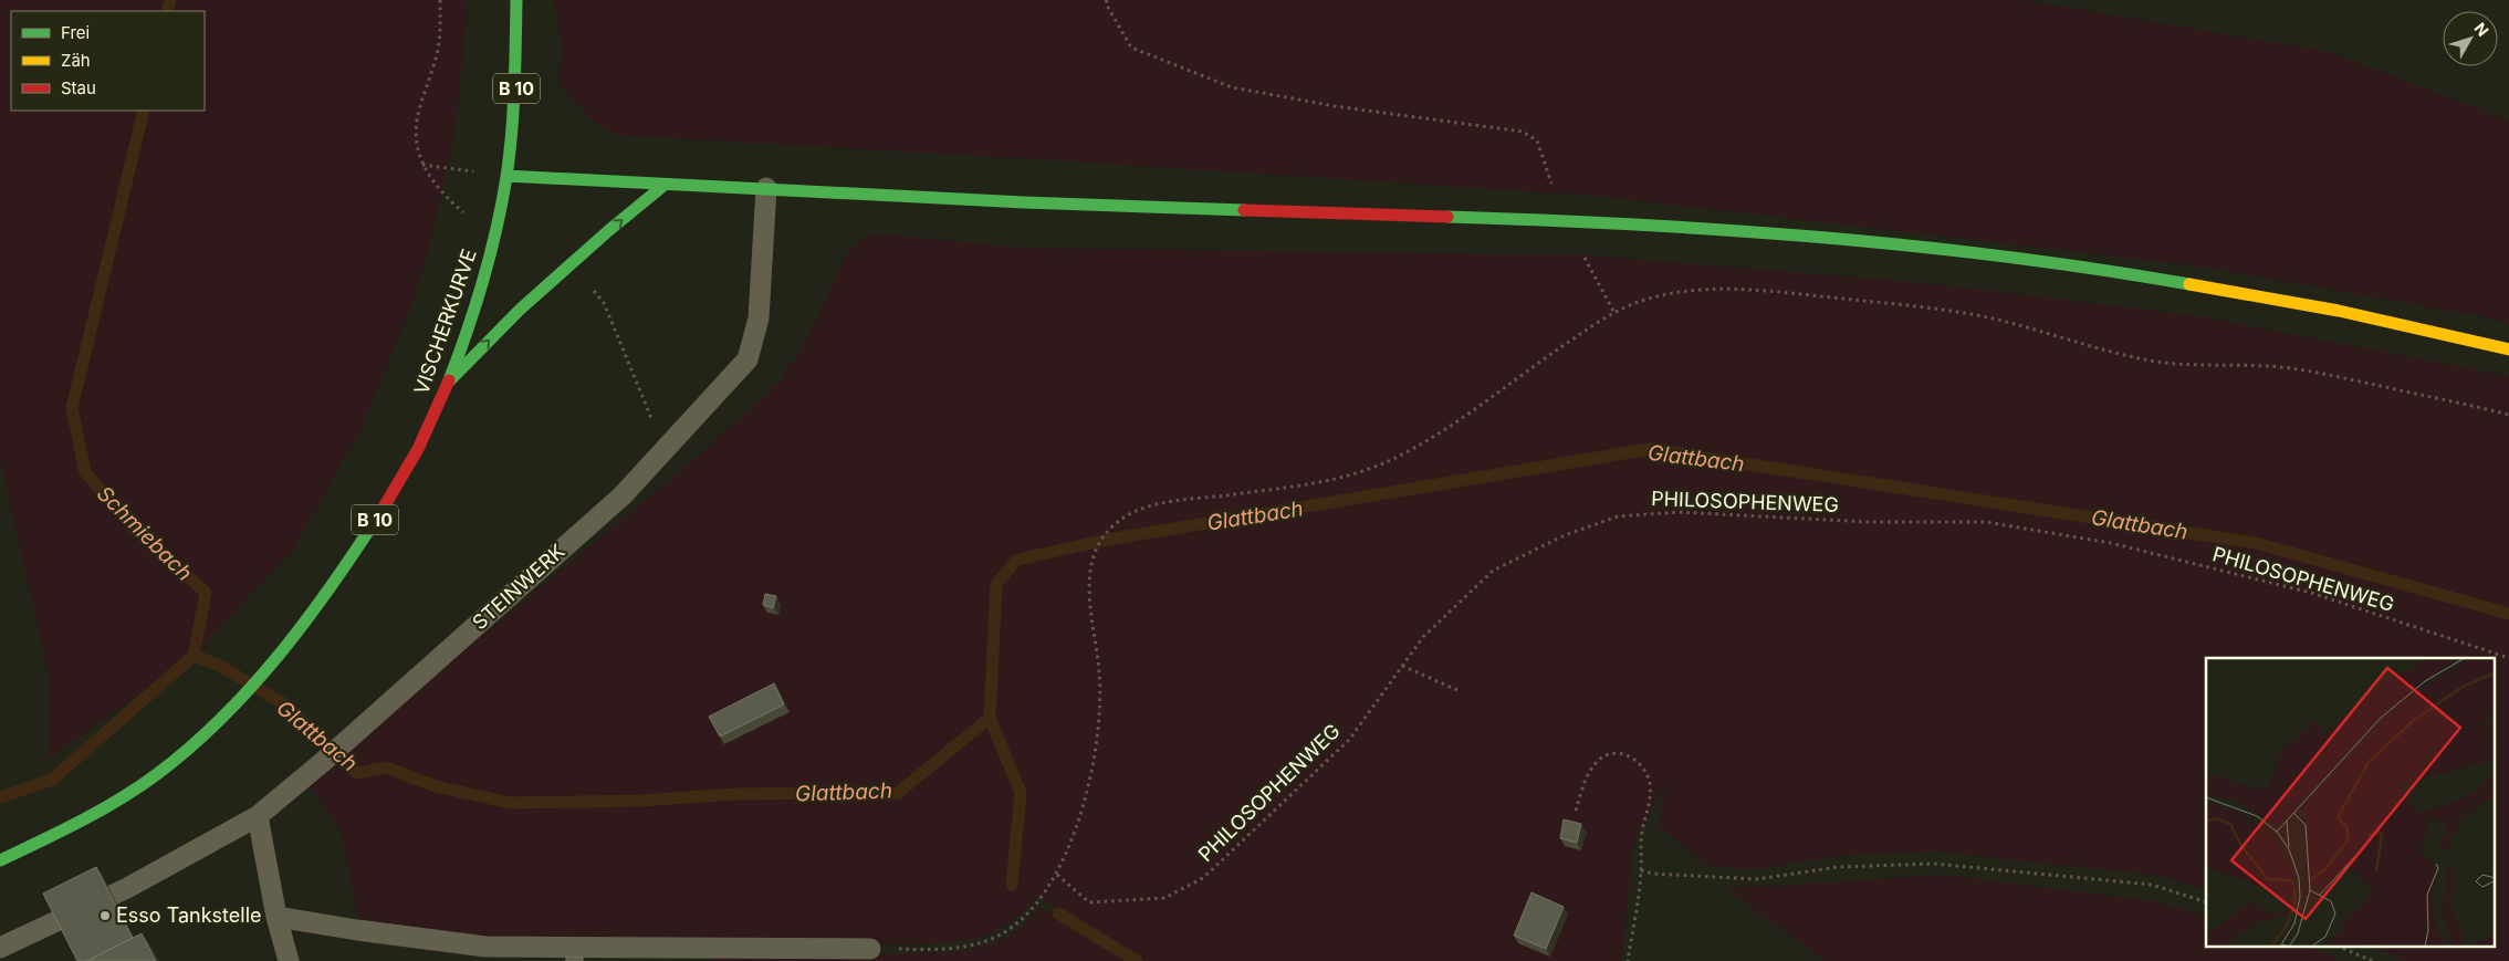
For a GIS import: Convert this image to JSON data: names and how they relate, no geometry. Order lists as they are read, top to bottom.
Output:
{
  "streets": {
    "main road": ["B 10", "VISCHERKURVE"],
    "lane": ["STEINWERK"],
    "path": ["PHILOSOPHENWEG"]
  },
  "water": ["Glattbach", "Schmiebach"],
  "places": ["Esso Tankstelle"],
  "legend": ["Frei", "Zäh", "Stau"],
  "north": "top right"
}
